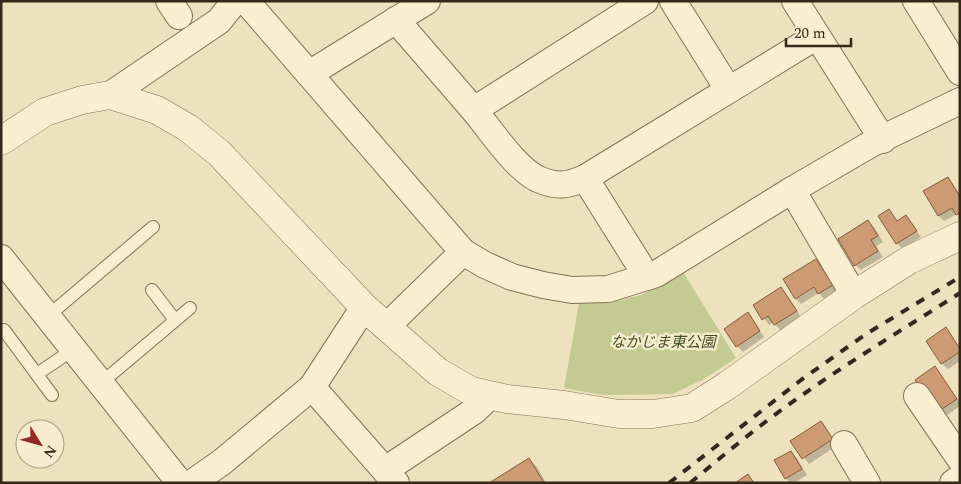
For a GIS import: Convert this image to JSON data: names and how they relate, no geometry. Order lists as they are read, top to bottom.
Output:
{
  "parks": ["なかじま東公園"],
  "scale_bar": "20 m",
  "north": "bottom right"
}
